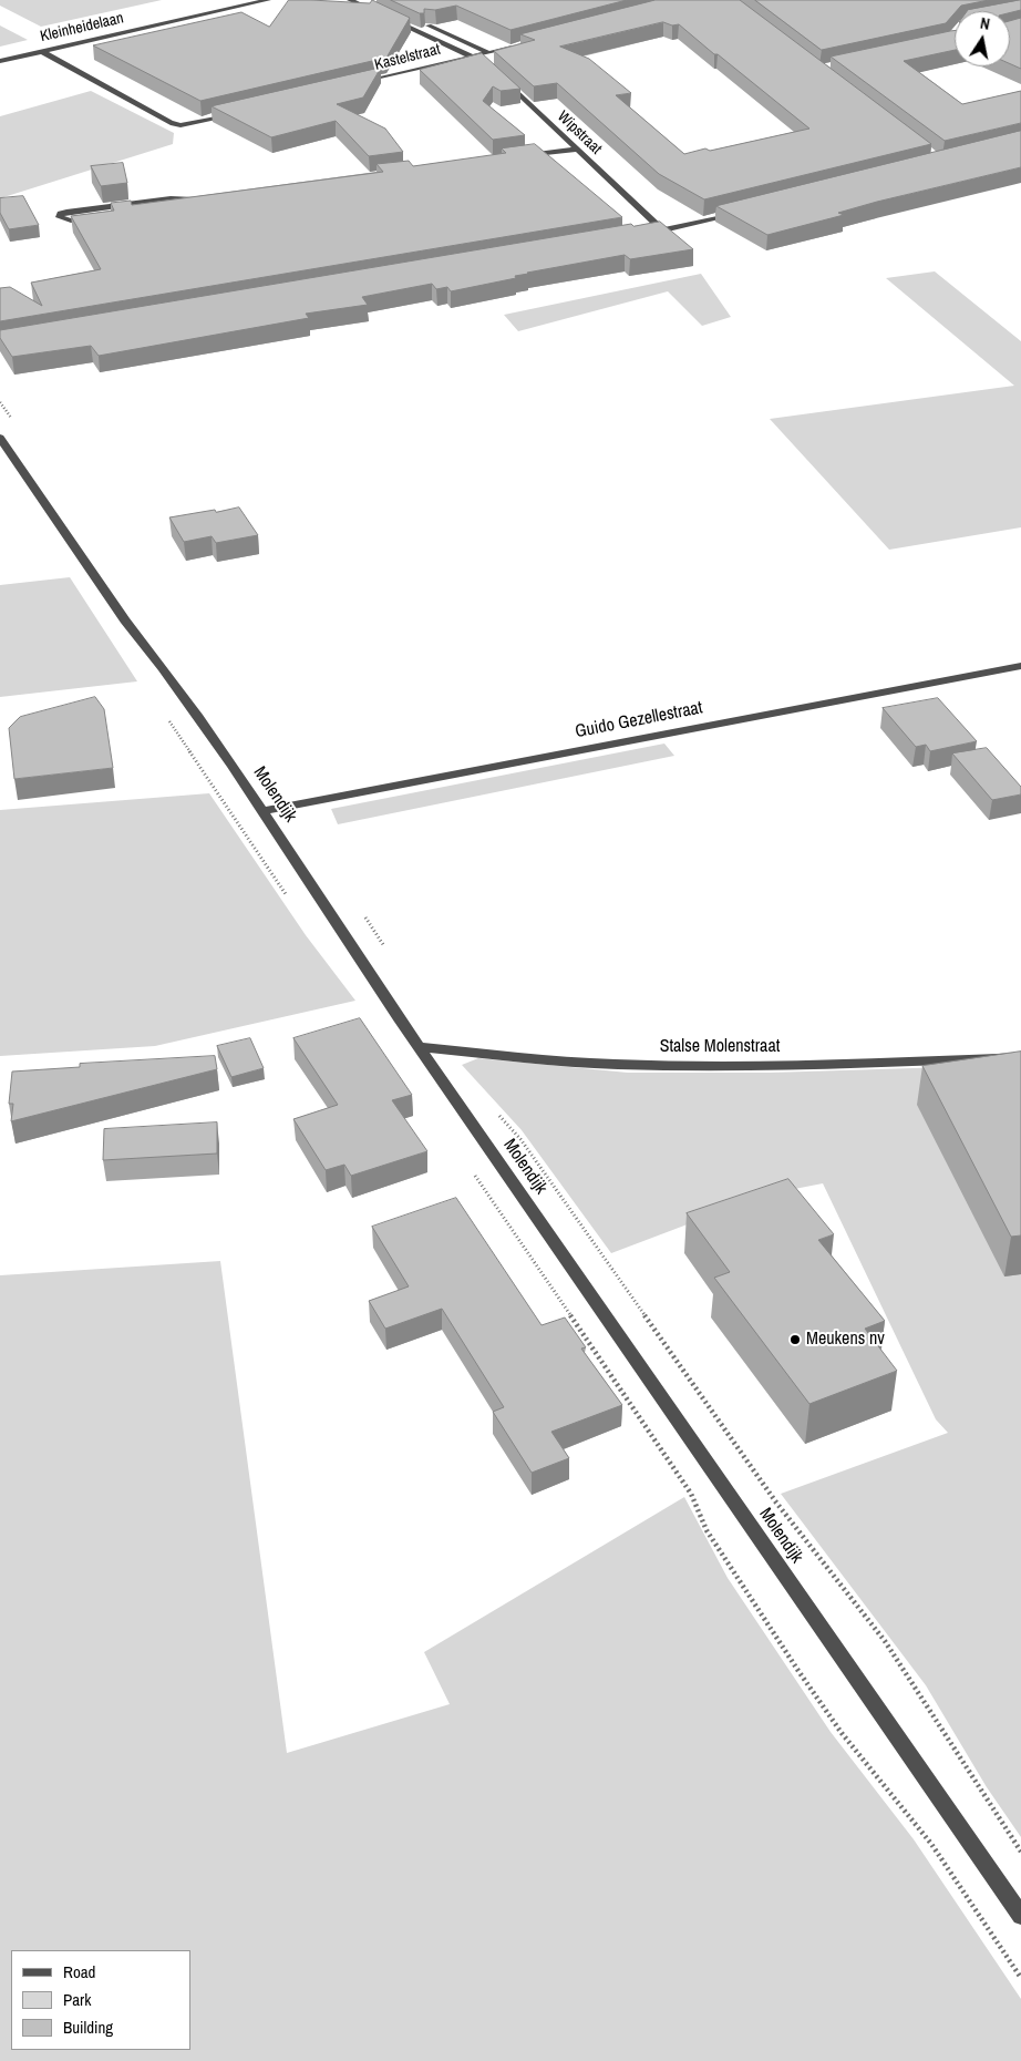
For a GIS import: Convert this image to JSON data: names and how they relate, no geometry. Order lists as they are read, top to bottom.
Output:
{
  "streets": {
    "street": [
      "Kleinheidelaan",
      "Kastelstraat",
      "Wipstraat",
      "Guido Gezellestraat",
      "Molendijk",
      "Stalse Molenstraat"
    ]
  },
  "crossings": [
    ["Guido Gezellestraat", "Molendijk"],
    ["Molendijk", "Stalse Molenstraat"]
  ],
  "places": ["Meukens nv"],
  "legend": ["Road", "Park", "Building"],
  "north": "top"
}
